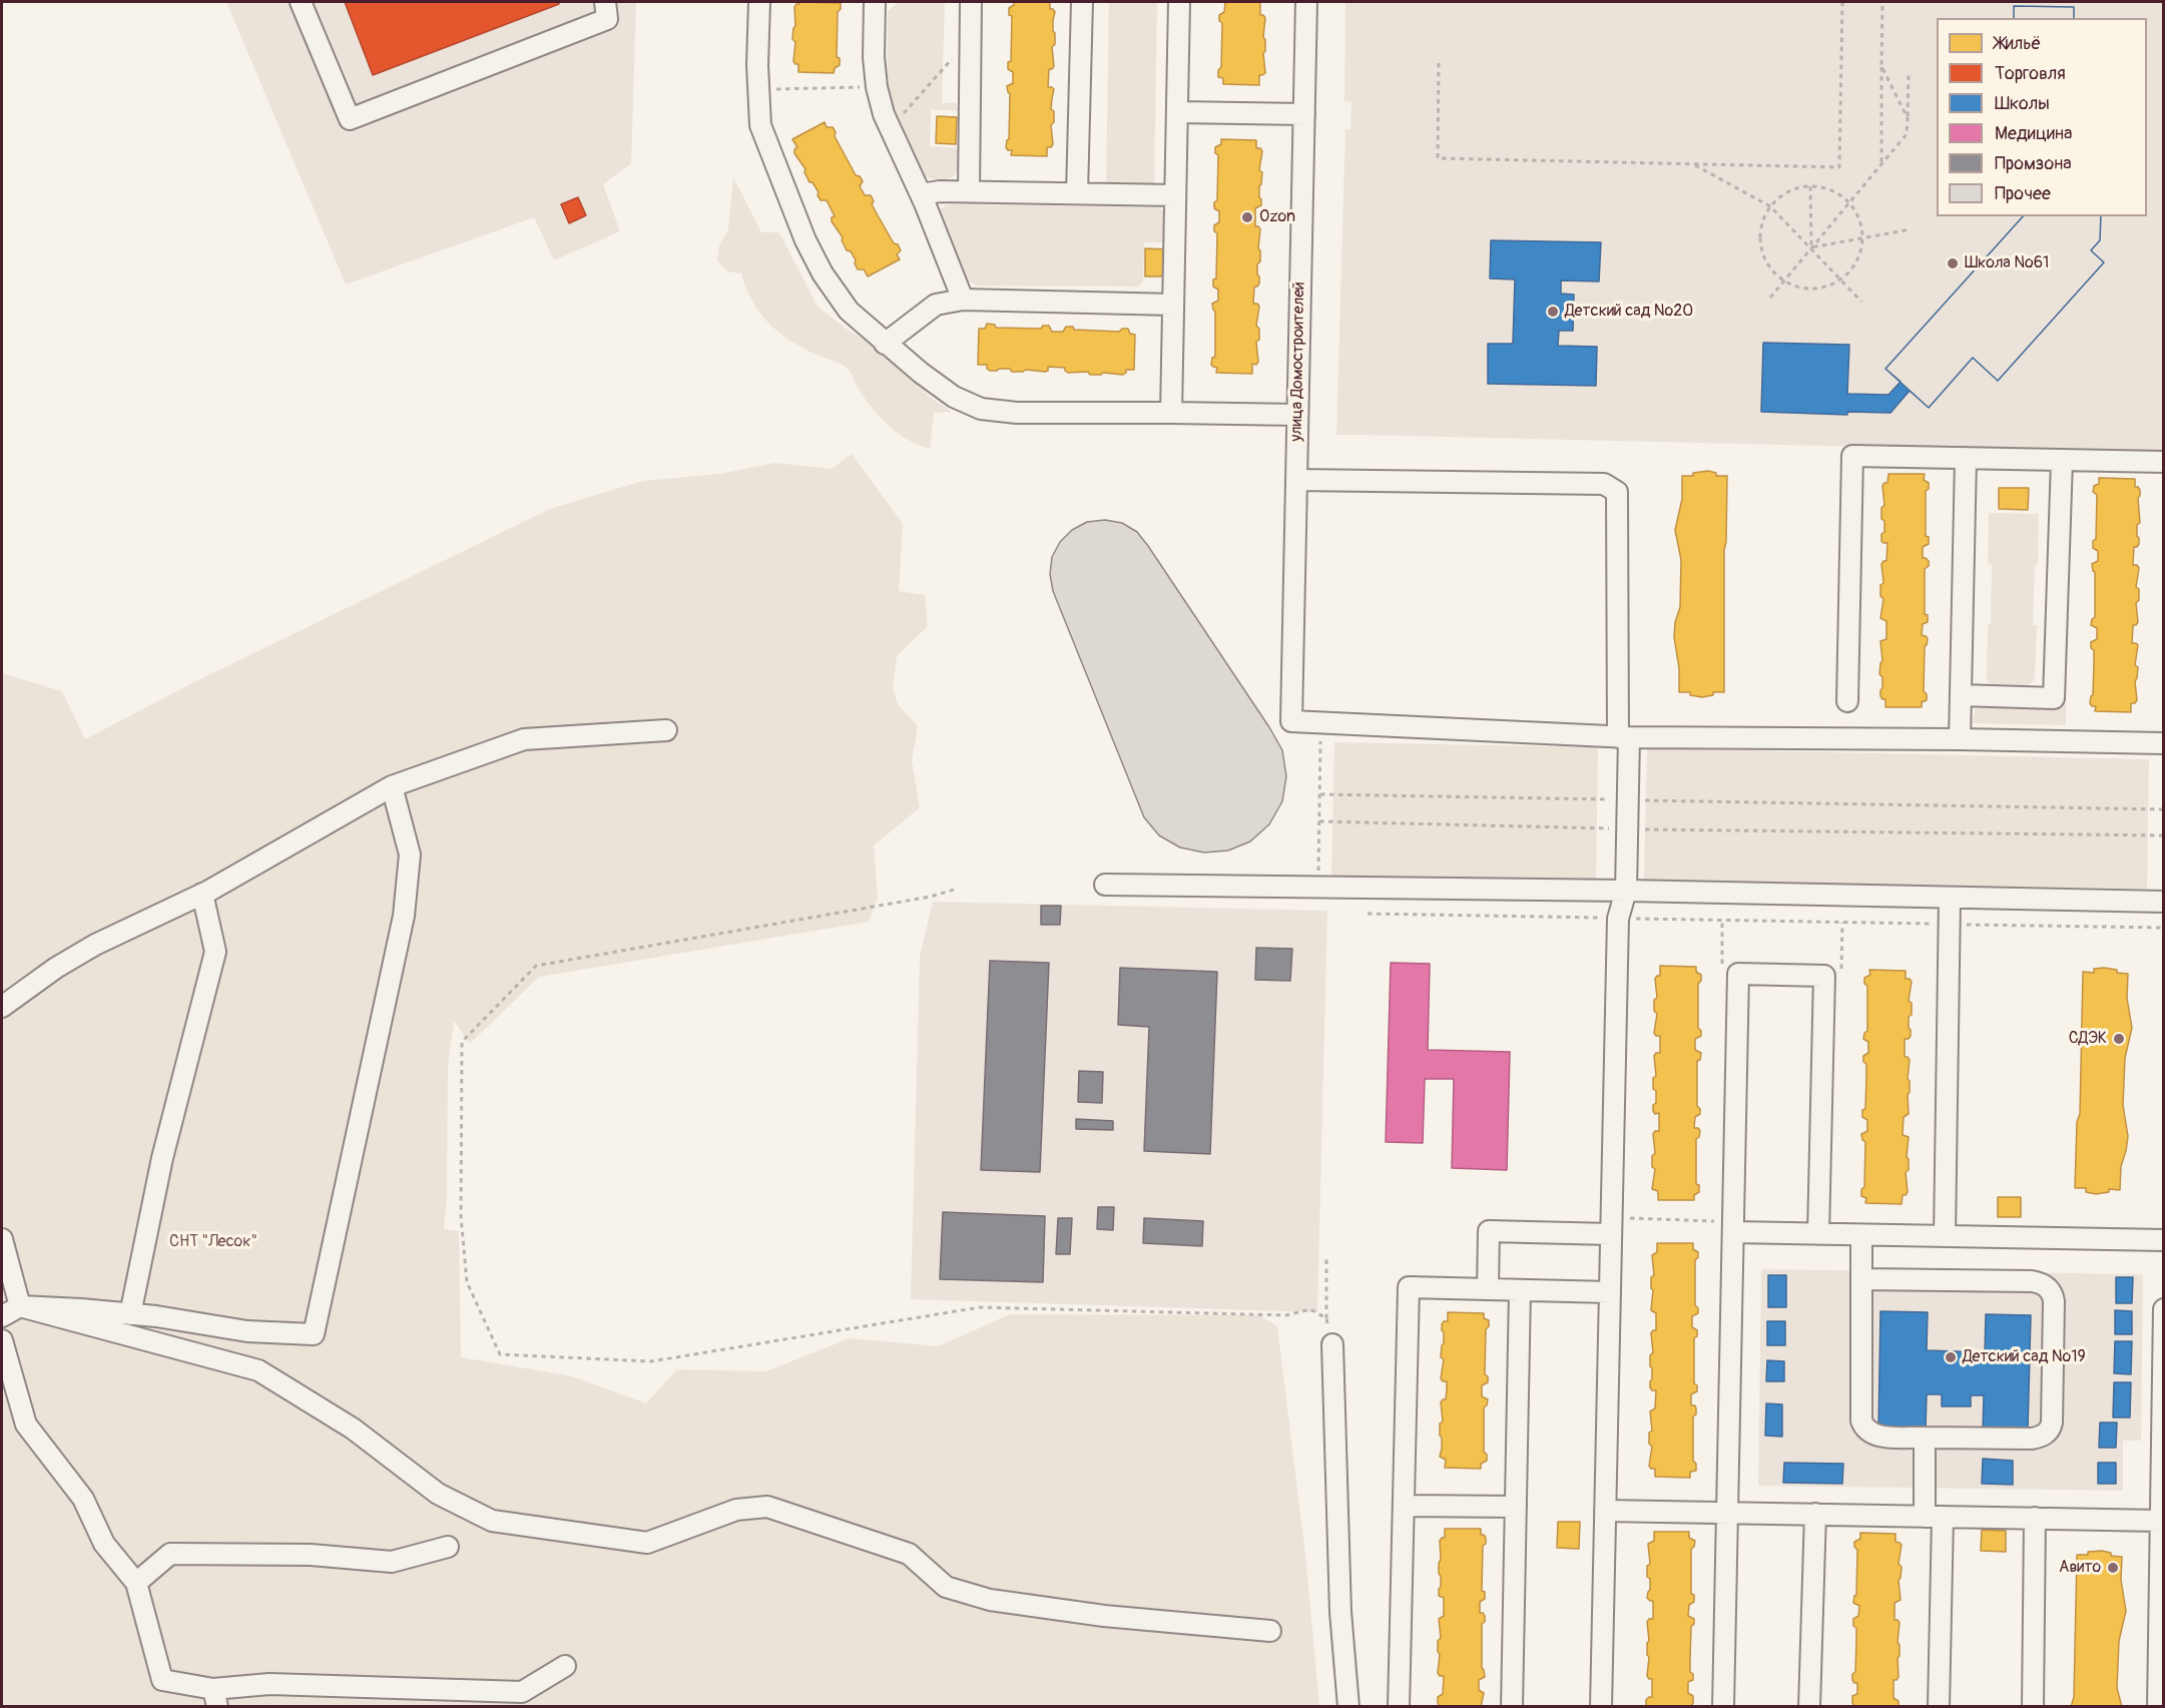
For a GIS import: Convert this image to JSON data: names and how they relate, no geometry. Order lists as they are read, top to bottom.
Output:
{
  "streets": {
    "street": ["улица Домостроителей"]
  },
  "parks": ["СНТ \"Лесок\""],
  "places": [
    "Ozon",
    "Школа №61",
    "Детский сад №20",
    "СДЭК",
    "Детский сад №19",
    "Авито"
  ],
  "legend": [
    "Жильё",
    "Торговля",
    "Школы",
    "Медицина",
    "Промзона",
    "Прочее"
  ]
}
